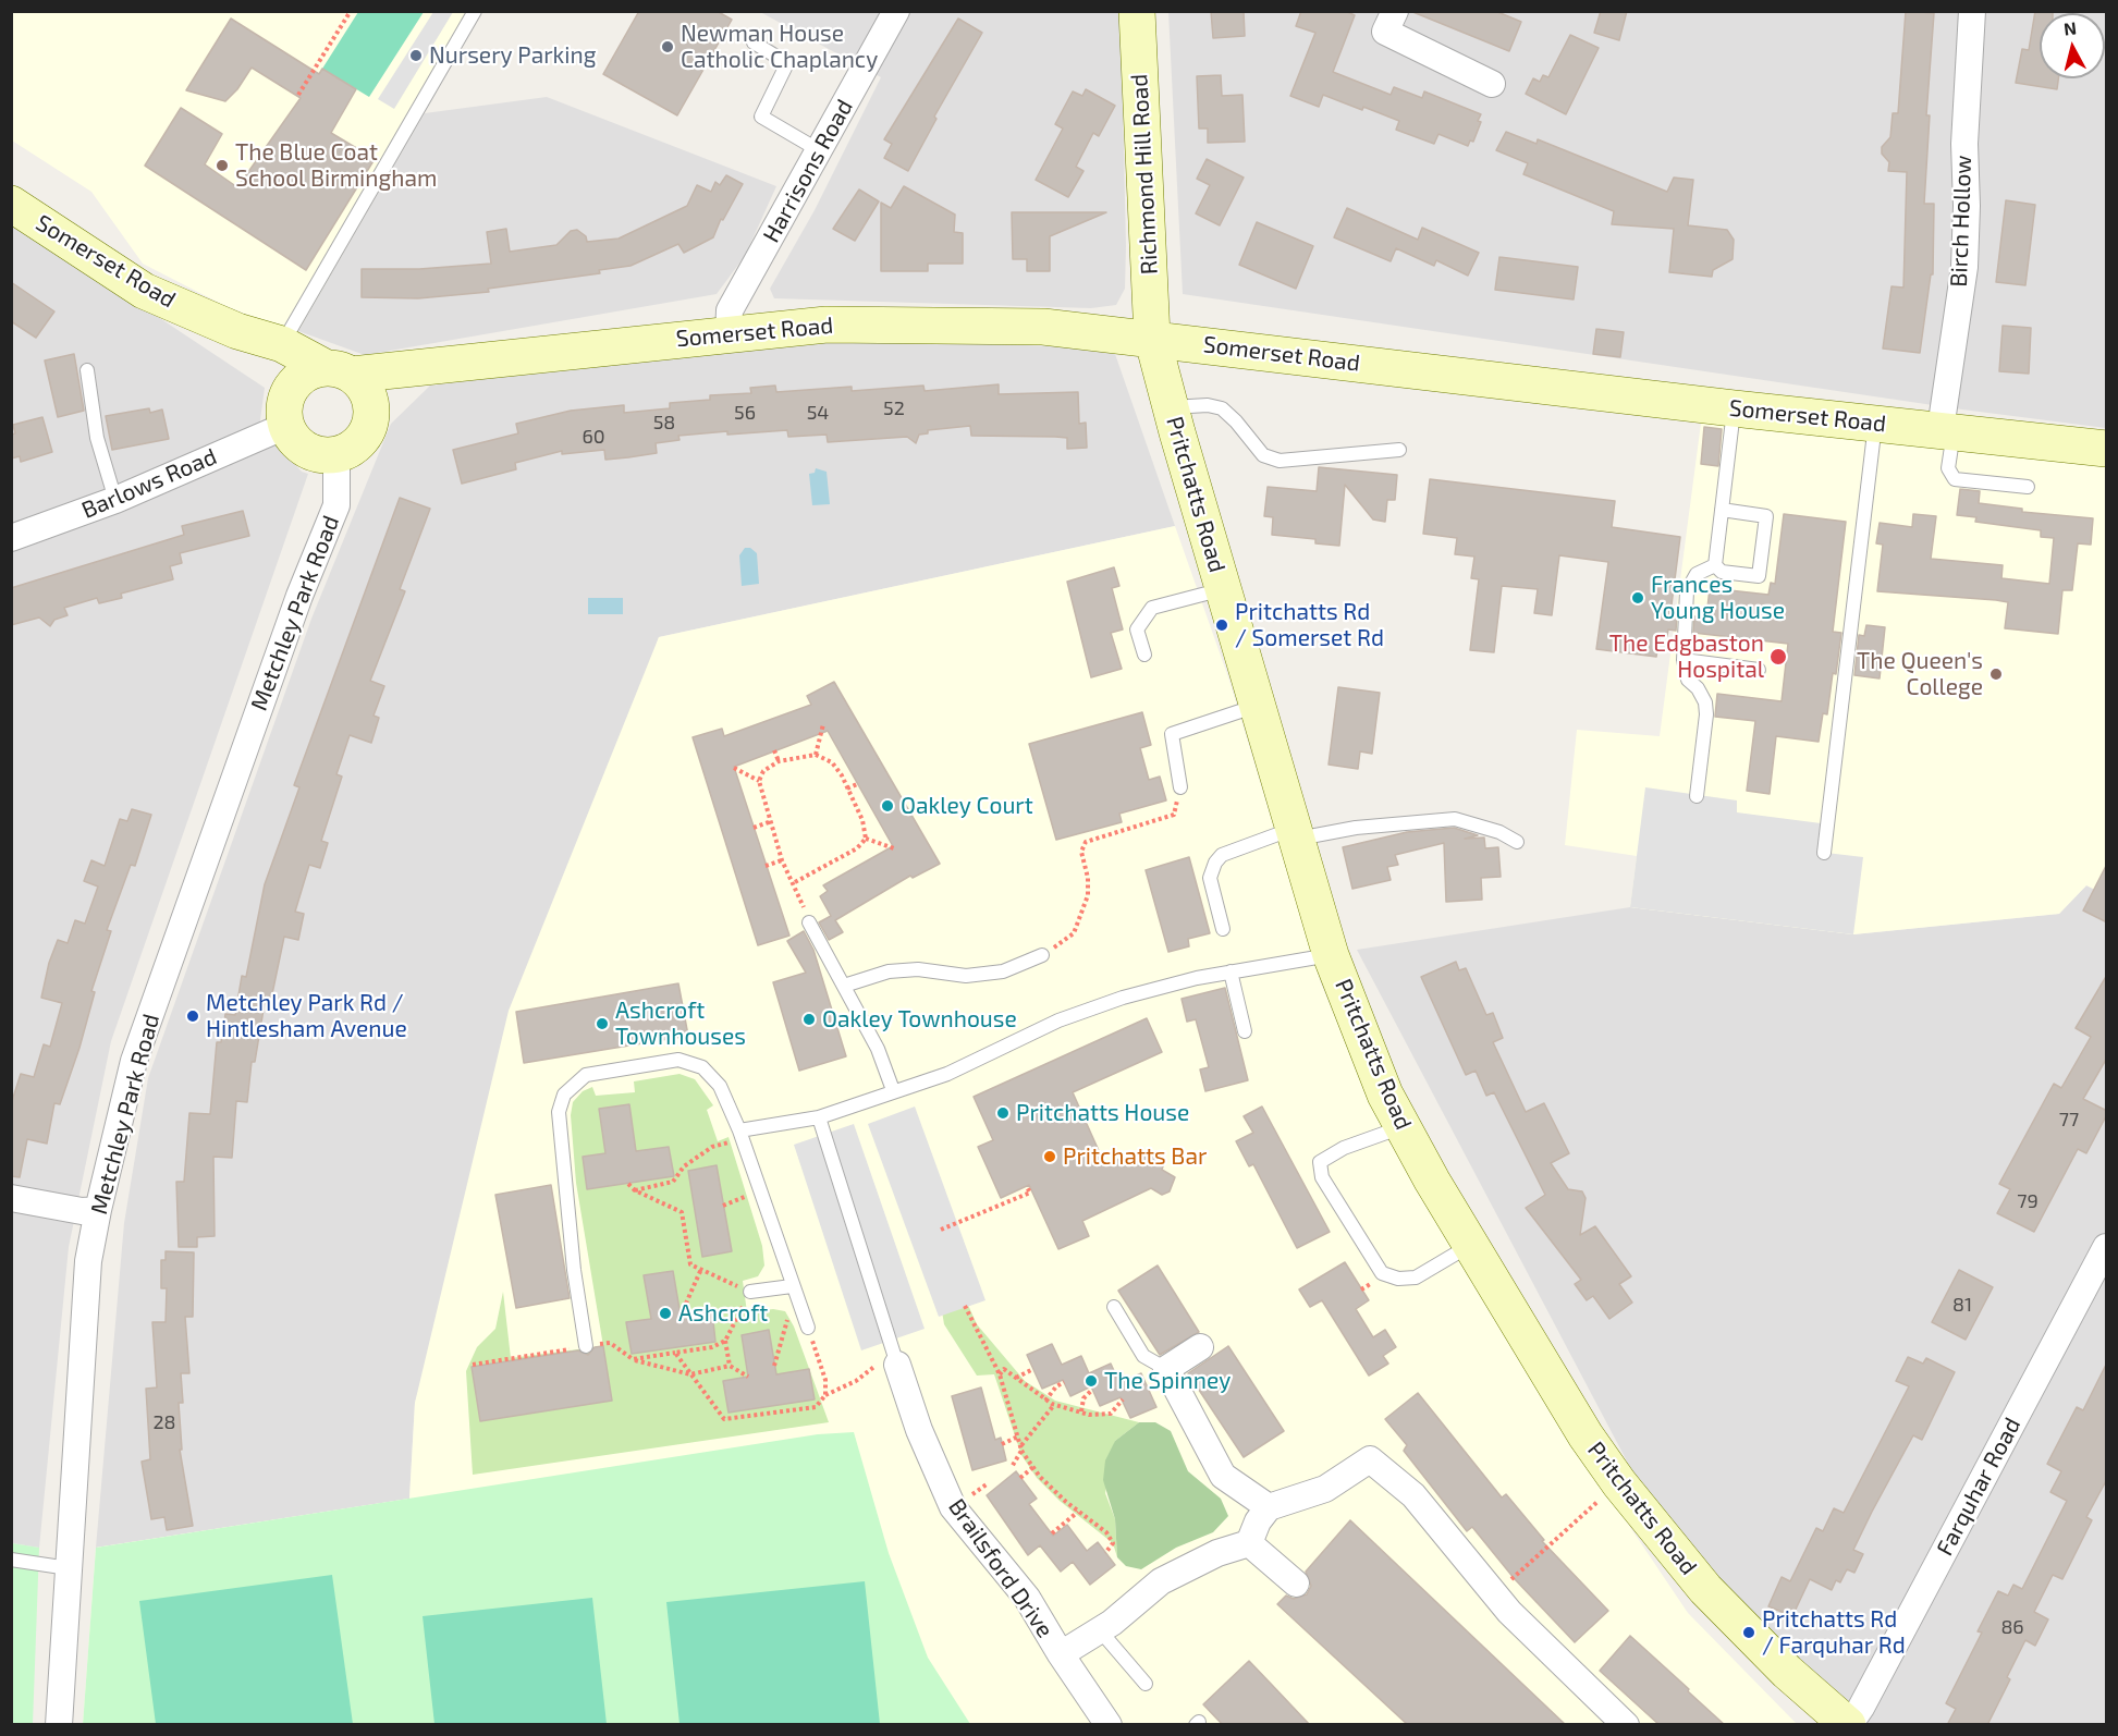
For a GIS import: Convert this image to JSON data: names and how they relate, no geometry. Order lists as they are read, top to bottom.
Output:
{
  "streets": {
    "street": [
      "Harrisons Road",
      "Richmond Hill Road",
      "Birch Hollow",
      "Somerset Road",
      "Barlows Road",
      "Pritchatts Road",
      "Metchley Park Road",
      "Farquhar Road",
      "Brailsford Drive"
    ]
  },
  "crossings": [
    ["Harrisons Road", "Somerset Road"],
    ["Richmond Hill Road", "Somerset Road"],
    ["Richmond Hill Road", "Pritchatts Road"],
    ["Birch Hollow", "Somerset Road"],
    ["Somerset Road", "Barlows Road"],
    ["Somerset Road", "Pritchatts Road"],
    ["Somerset Road", "Metchley Park Road"],
    ["Barlows Road", "Metchley Park Road"],
    ["Pritchatts Road", "Farquhar Road"]
  ],
  "places": [
    "Newman House Catholic Chaplancy",
    "Nursery Parking",
    "The Blue Coat School Birmingham",
    "Frances Young House",
    "Pritchatts Rd / Somerset Rd",
    "The Edgbaston Hospital",
    "The Queen's College",
    "Oakley Court",
    "Metchley Park Rd / Hintlesham Avenue",
    "Oakley Townhouse",
    "Ashcroft Townhouses",
    "Pritchatts House",
    "Pritchatts Bar",
    "Ashcroft",
    "The Spinney",
    "Pritchatts Rd / Farquhar Rd"
  ],
  "house_numbers": [
    "52",
    "56",
    "54",
    "58",
    "60",
    "77",
    "79",
    "81",
    "28",
    "86"
  ],
  "north": "top"
}
